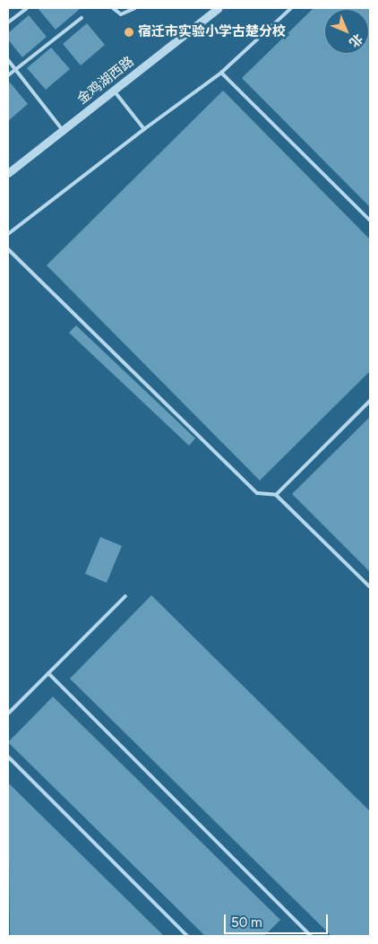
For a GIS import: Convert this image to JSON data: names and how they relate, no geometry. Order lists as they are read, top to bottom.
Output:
{
  "streets": {
    "street": ["金鸡湖西路"]
  },
  "places": ["宿迁市实验小学古楚分校"],
  "scale_bar": "50 m",
  "north": "bottom right"
}
